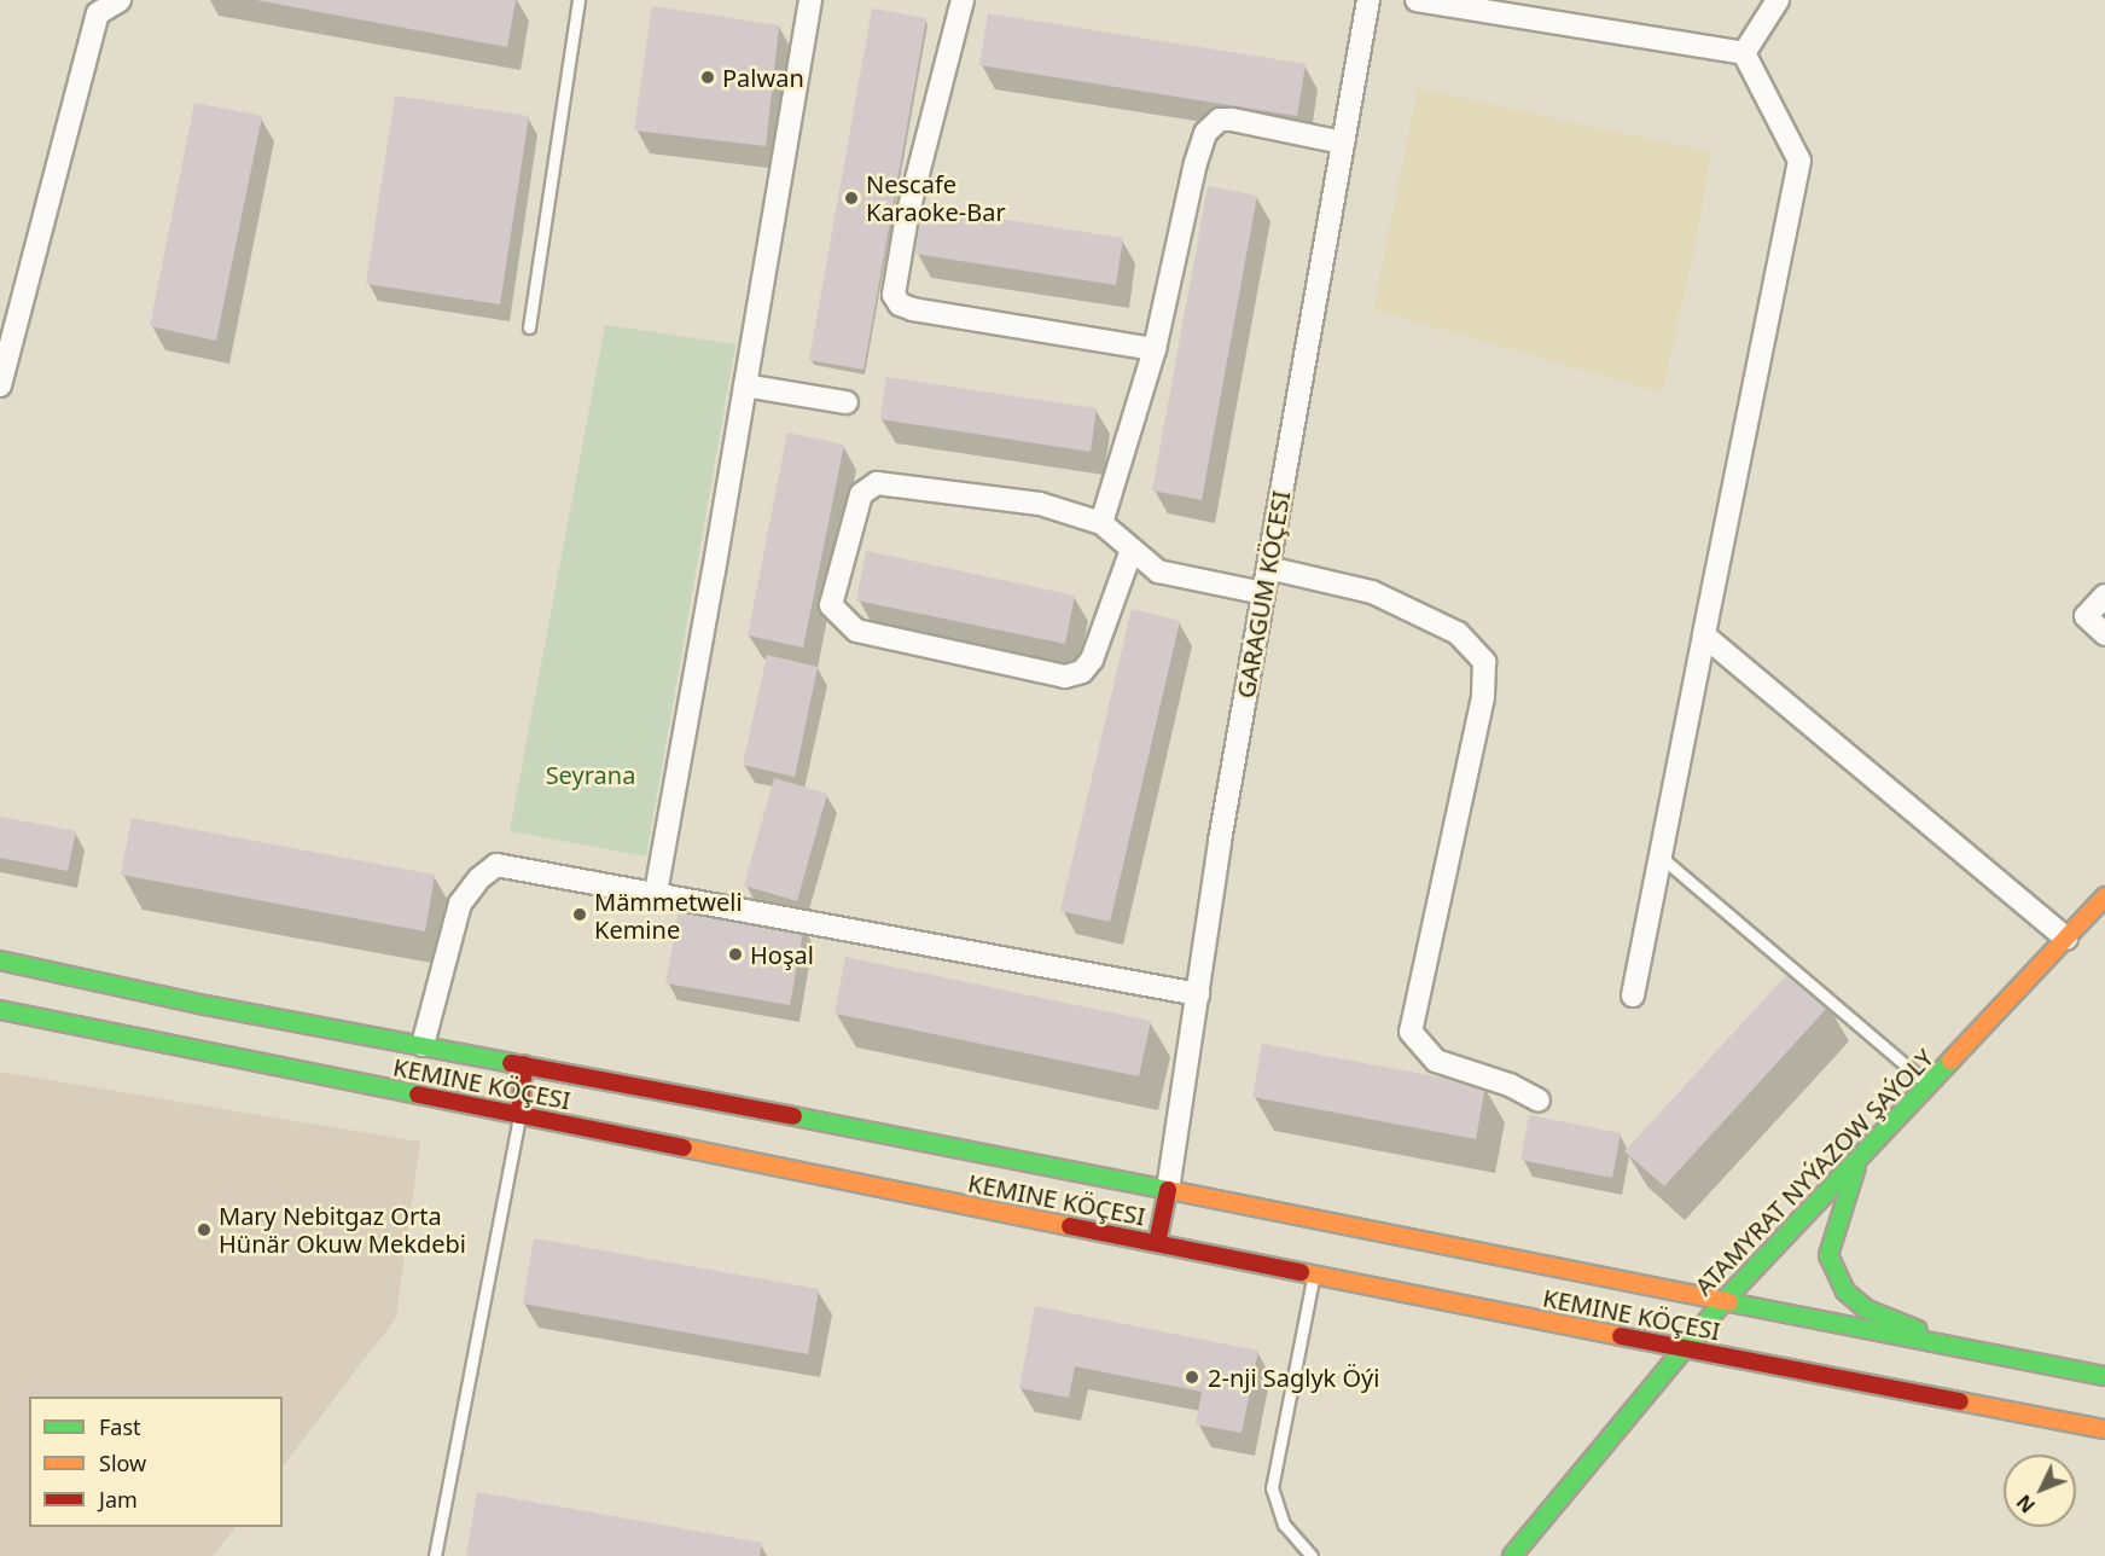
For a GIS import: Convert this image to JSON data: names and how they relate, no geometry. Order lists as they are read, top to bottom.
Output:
{
  "streets": {
    "main road": ["KEMINE KÖÇESI", "ATAMYRAT NYÝAZOW ŞAÝOLY"],
    "street": ["GARAGUM KÖÇESI"]
  },
  "crossings": [
    ["GARAGUM KÖÇESI", "KEMINE KÖÇESI"],
    ["KEMINE KÖÇESI", "ATAMYRAT NYÝAZOW ŞAÝOLY"]
  ],
  "parks": ["Seyrana"],
  "places": [
    "Palwan",
    "Nescafe Karaoke-Bar",
    "Mämmetweli Kemine",
    "Hoşal",
    "Mary Nebitgaz Orta Hünär Okuw Mekdebi",
    "2-nji Saglyk Öýi"
  ],
  "legend": ["Fast", "Slow", "Jam"],
  "north": "bottom left"
}
